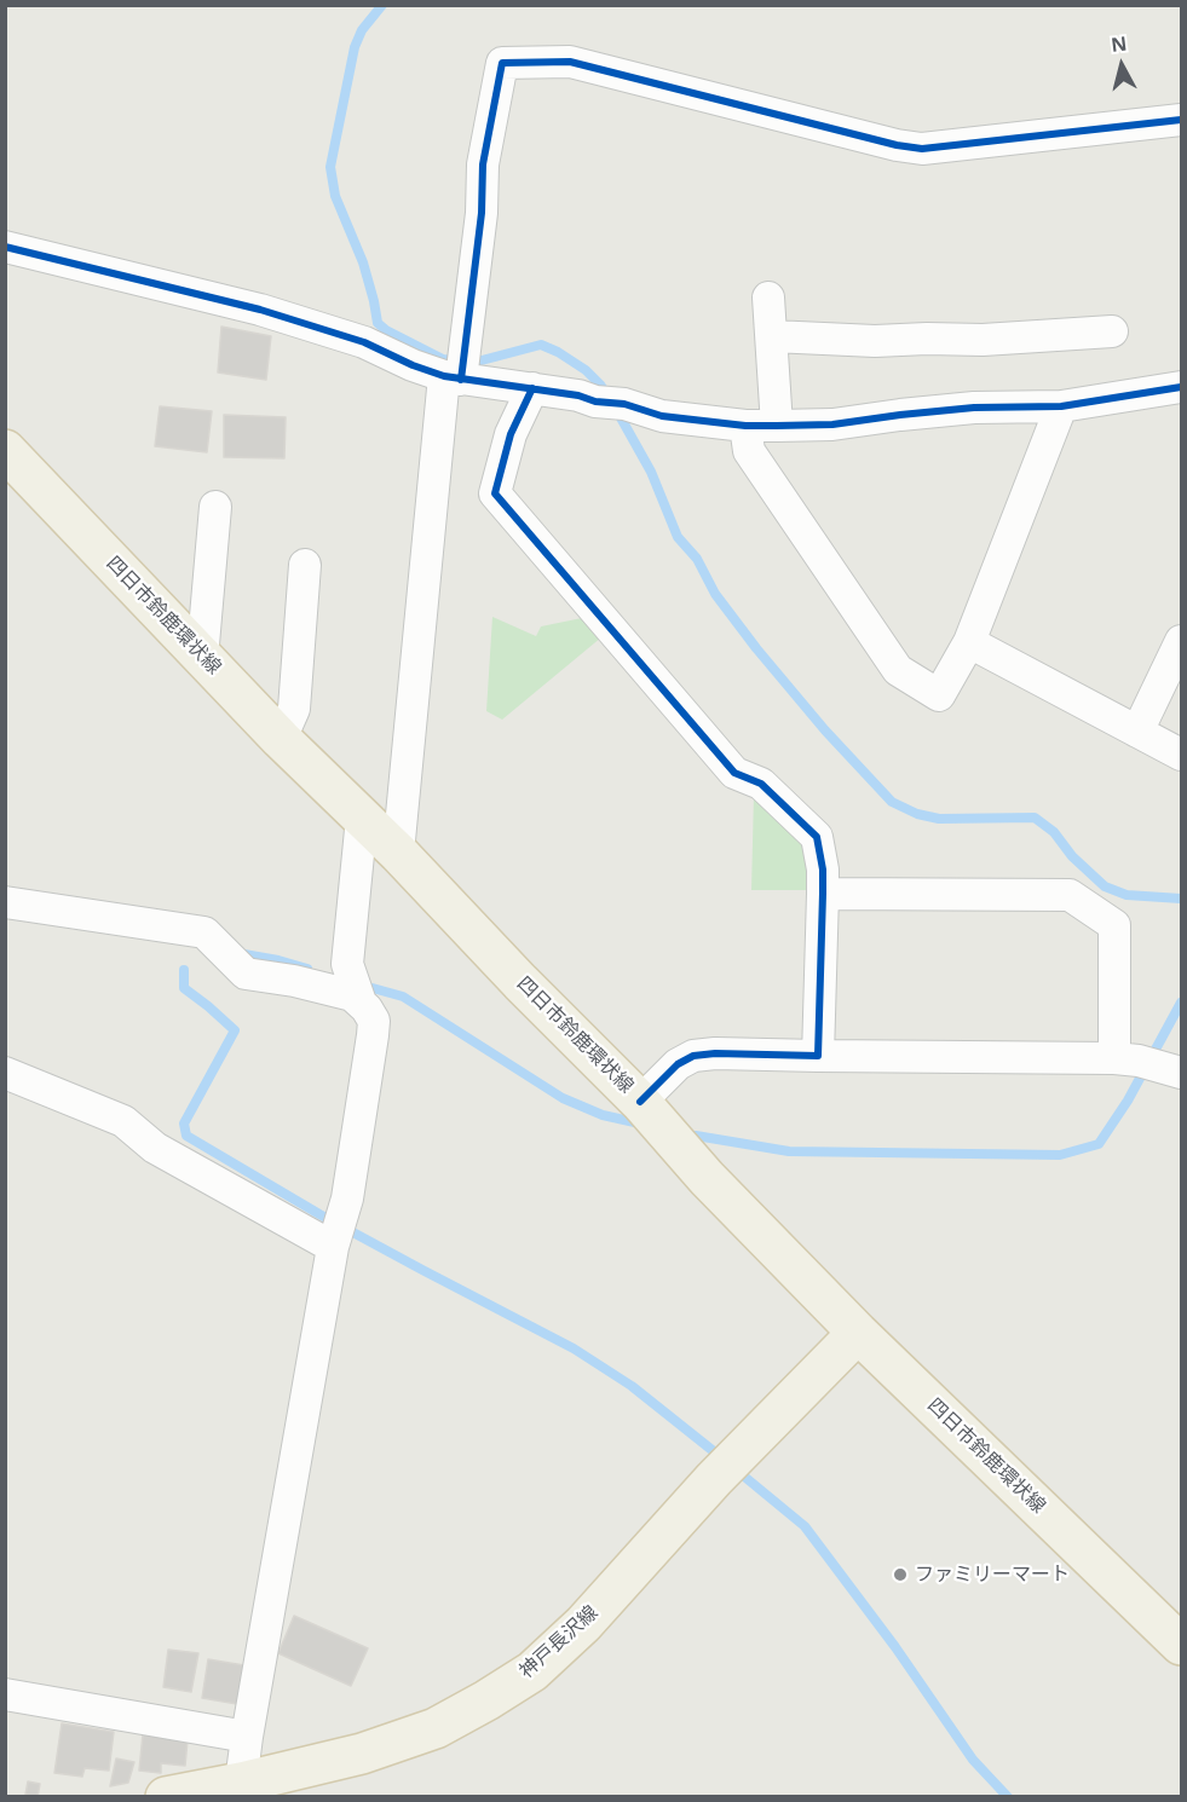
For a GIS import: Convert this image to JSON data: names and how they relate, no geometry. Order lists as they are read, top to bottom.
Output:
{
  "streets": {
    "main road": ["四日市鈴鹿環状線", "神戸長沢線"]
  },
  "crossings": [
    ["四日市鈴鹿環状線", "神戸長沢線"]
  ],
  "places": ["ファミリーマート"],
  "north": "top"
}
